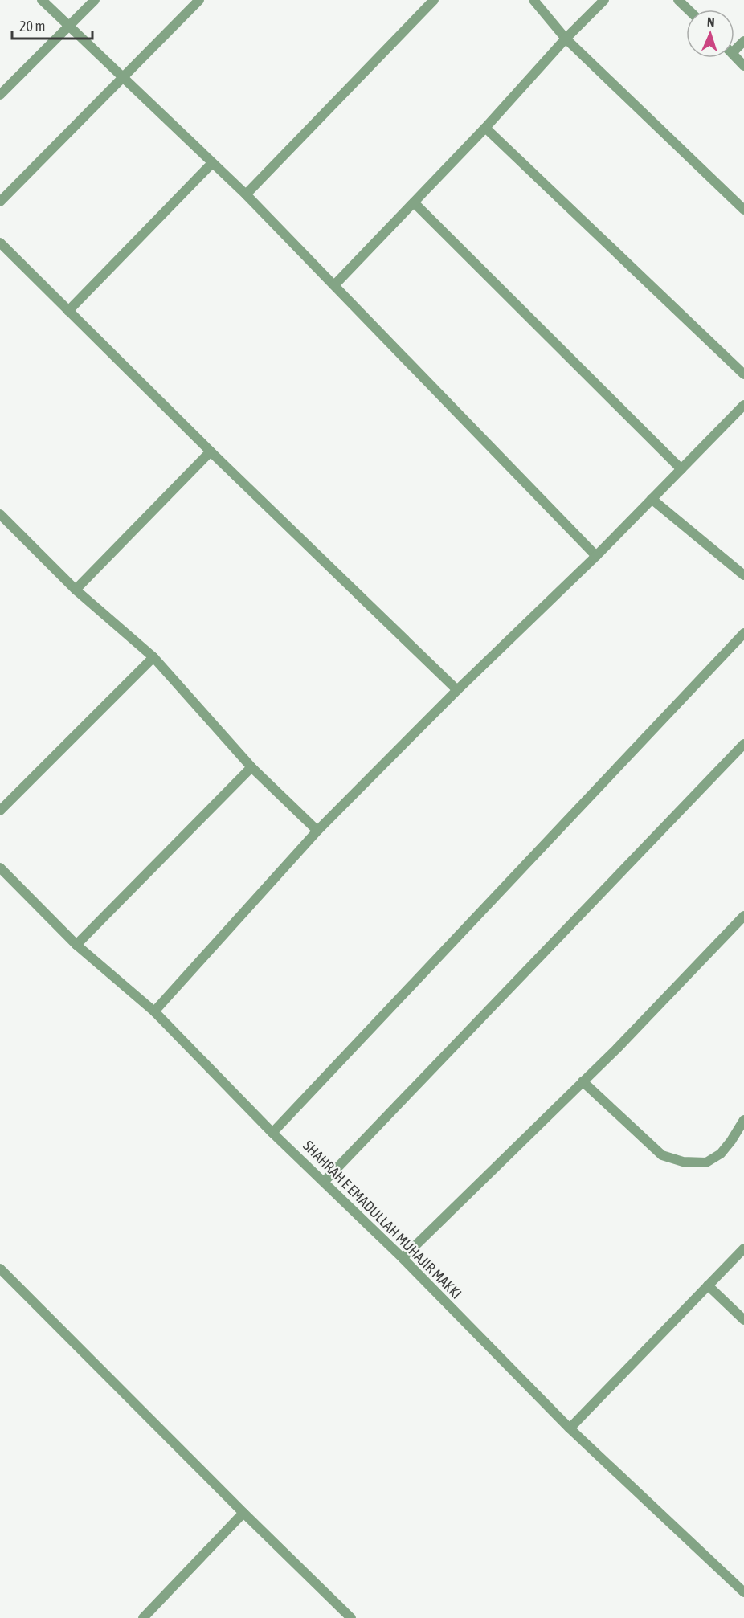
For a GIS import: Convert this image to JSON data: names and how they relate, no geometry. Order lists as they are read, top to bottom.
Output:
{
  "streets": {
    "street": ["SHAHRAH E EMADULLAH MUHAJIR MAKKI"]
  },
  "scale_bar": "20 m",
  "north": "top"
}
